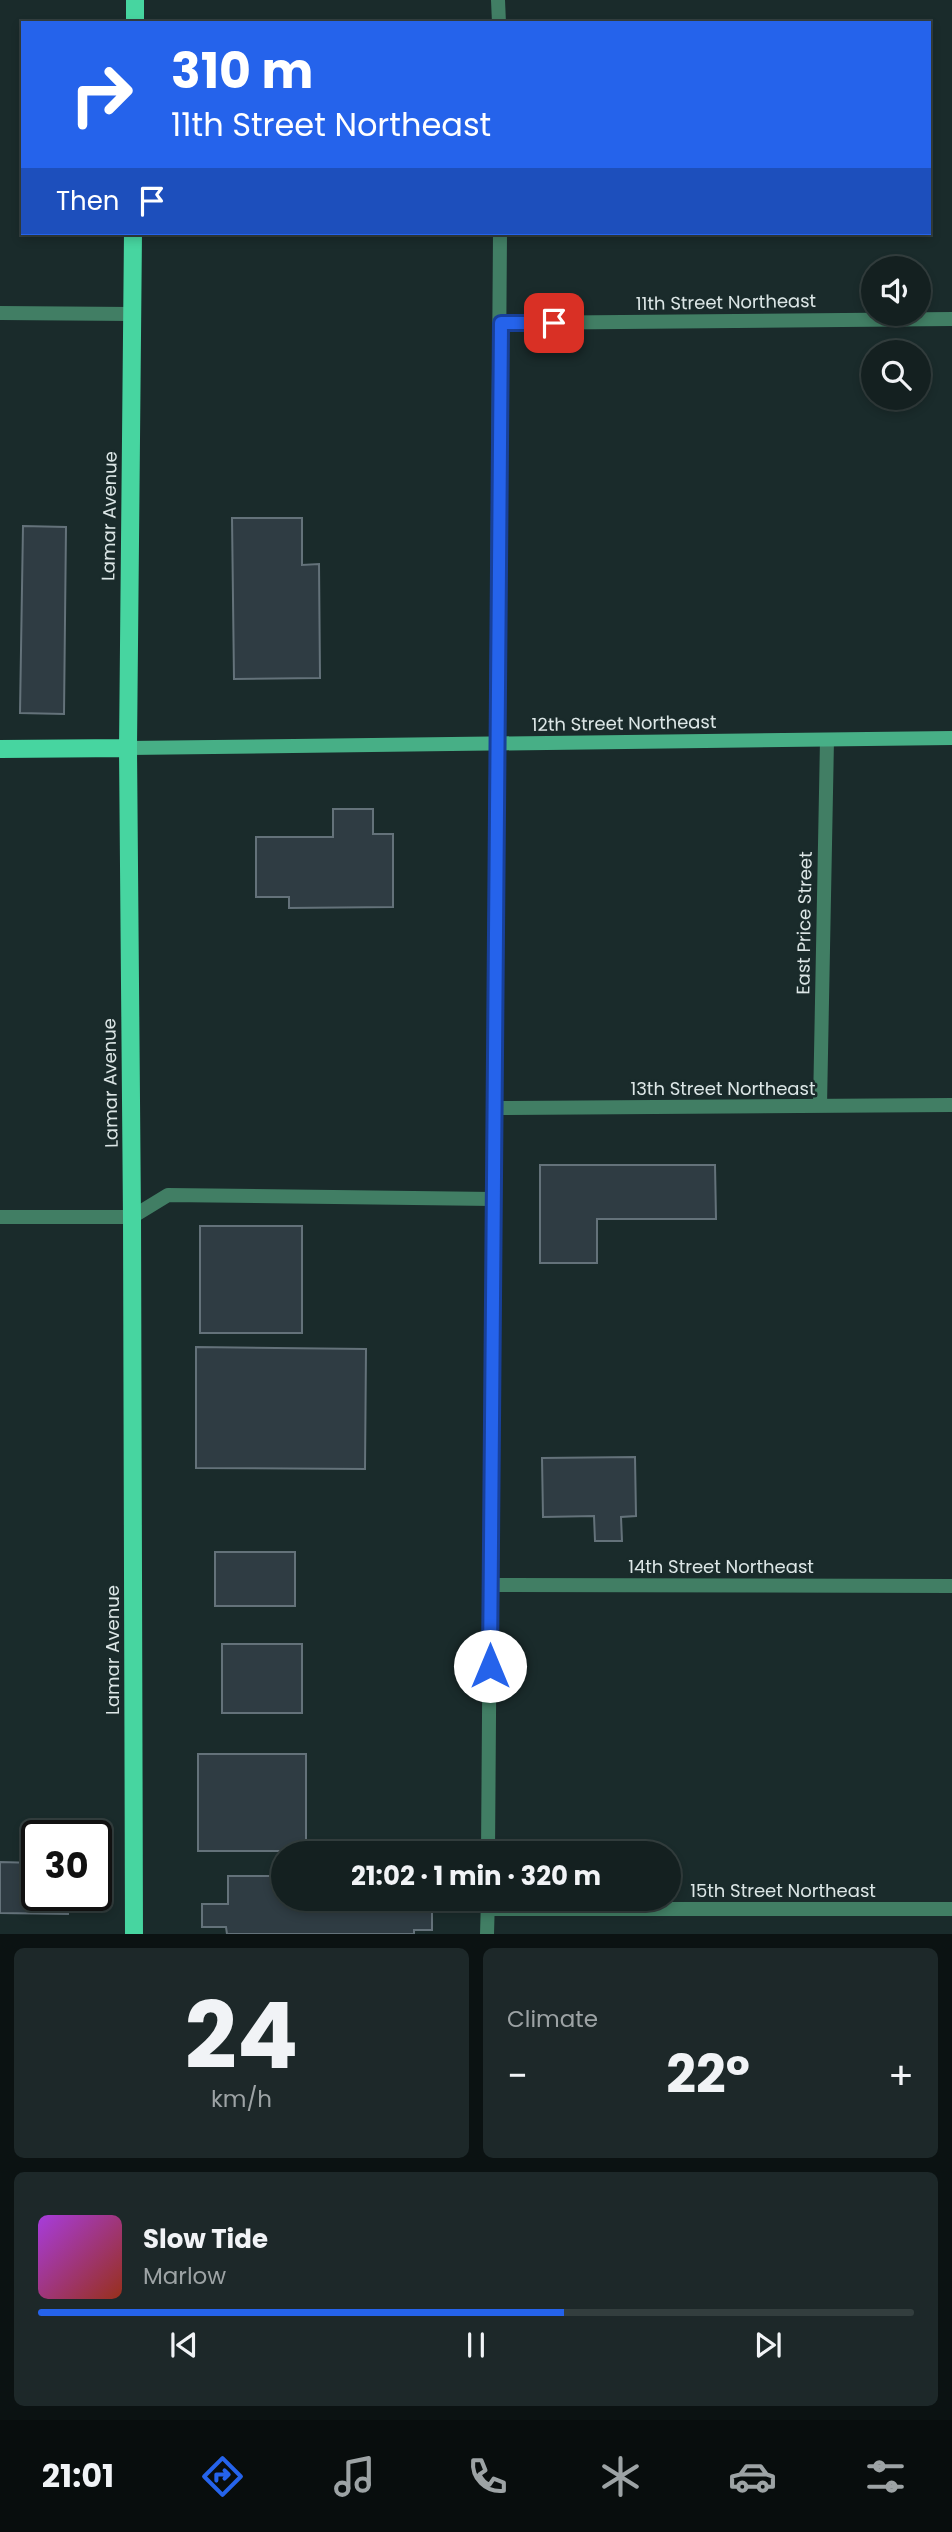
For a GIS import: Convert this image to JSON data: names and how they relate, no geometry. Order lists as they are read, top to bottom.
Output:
{
  "streets": {
    "main road": ["Lamar Avenue"],
    "street": [
      "11th Street Northeast",
      "12th Street Northeast",
      "East Price Street",
      "13th Street Northeast",
      "14th Street Northeast",
      "15th Street Northeast"
    ]
  },
  "crossings": [
    ["Lamar Avenue", "12th Street Northeast"],
    ["12th Street Northeast", "East Price Street"],
    ["East Price Street", "13th Street Northeast"]
  ],
  "page": {
    "turn": ["310 m", "11th Street Northeast"],
    "then": "Then",
    "limit": "30",
    "trip": "21:02 · 1 min · 320 m",
    "tile": [
      ["24", "km/h"],
      "Climate"
    ],
    "heat": ["−", "22°", "+"],
    "song": ["Slow Tide", "Marlow"],
    "tabs": "21:01"
  }
}
